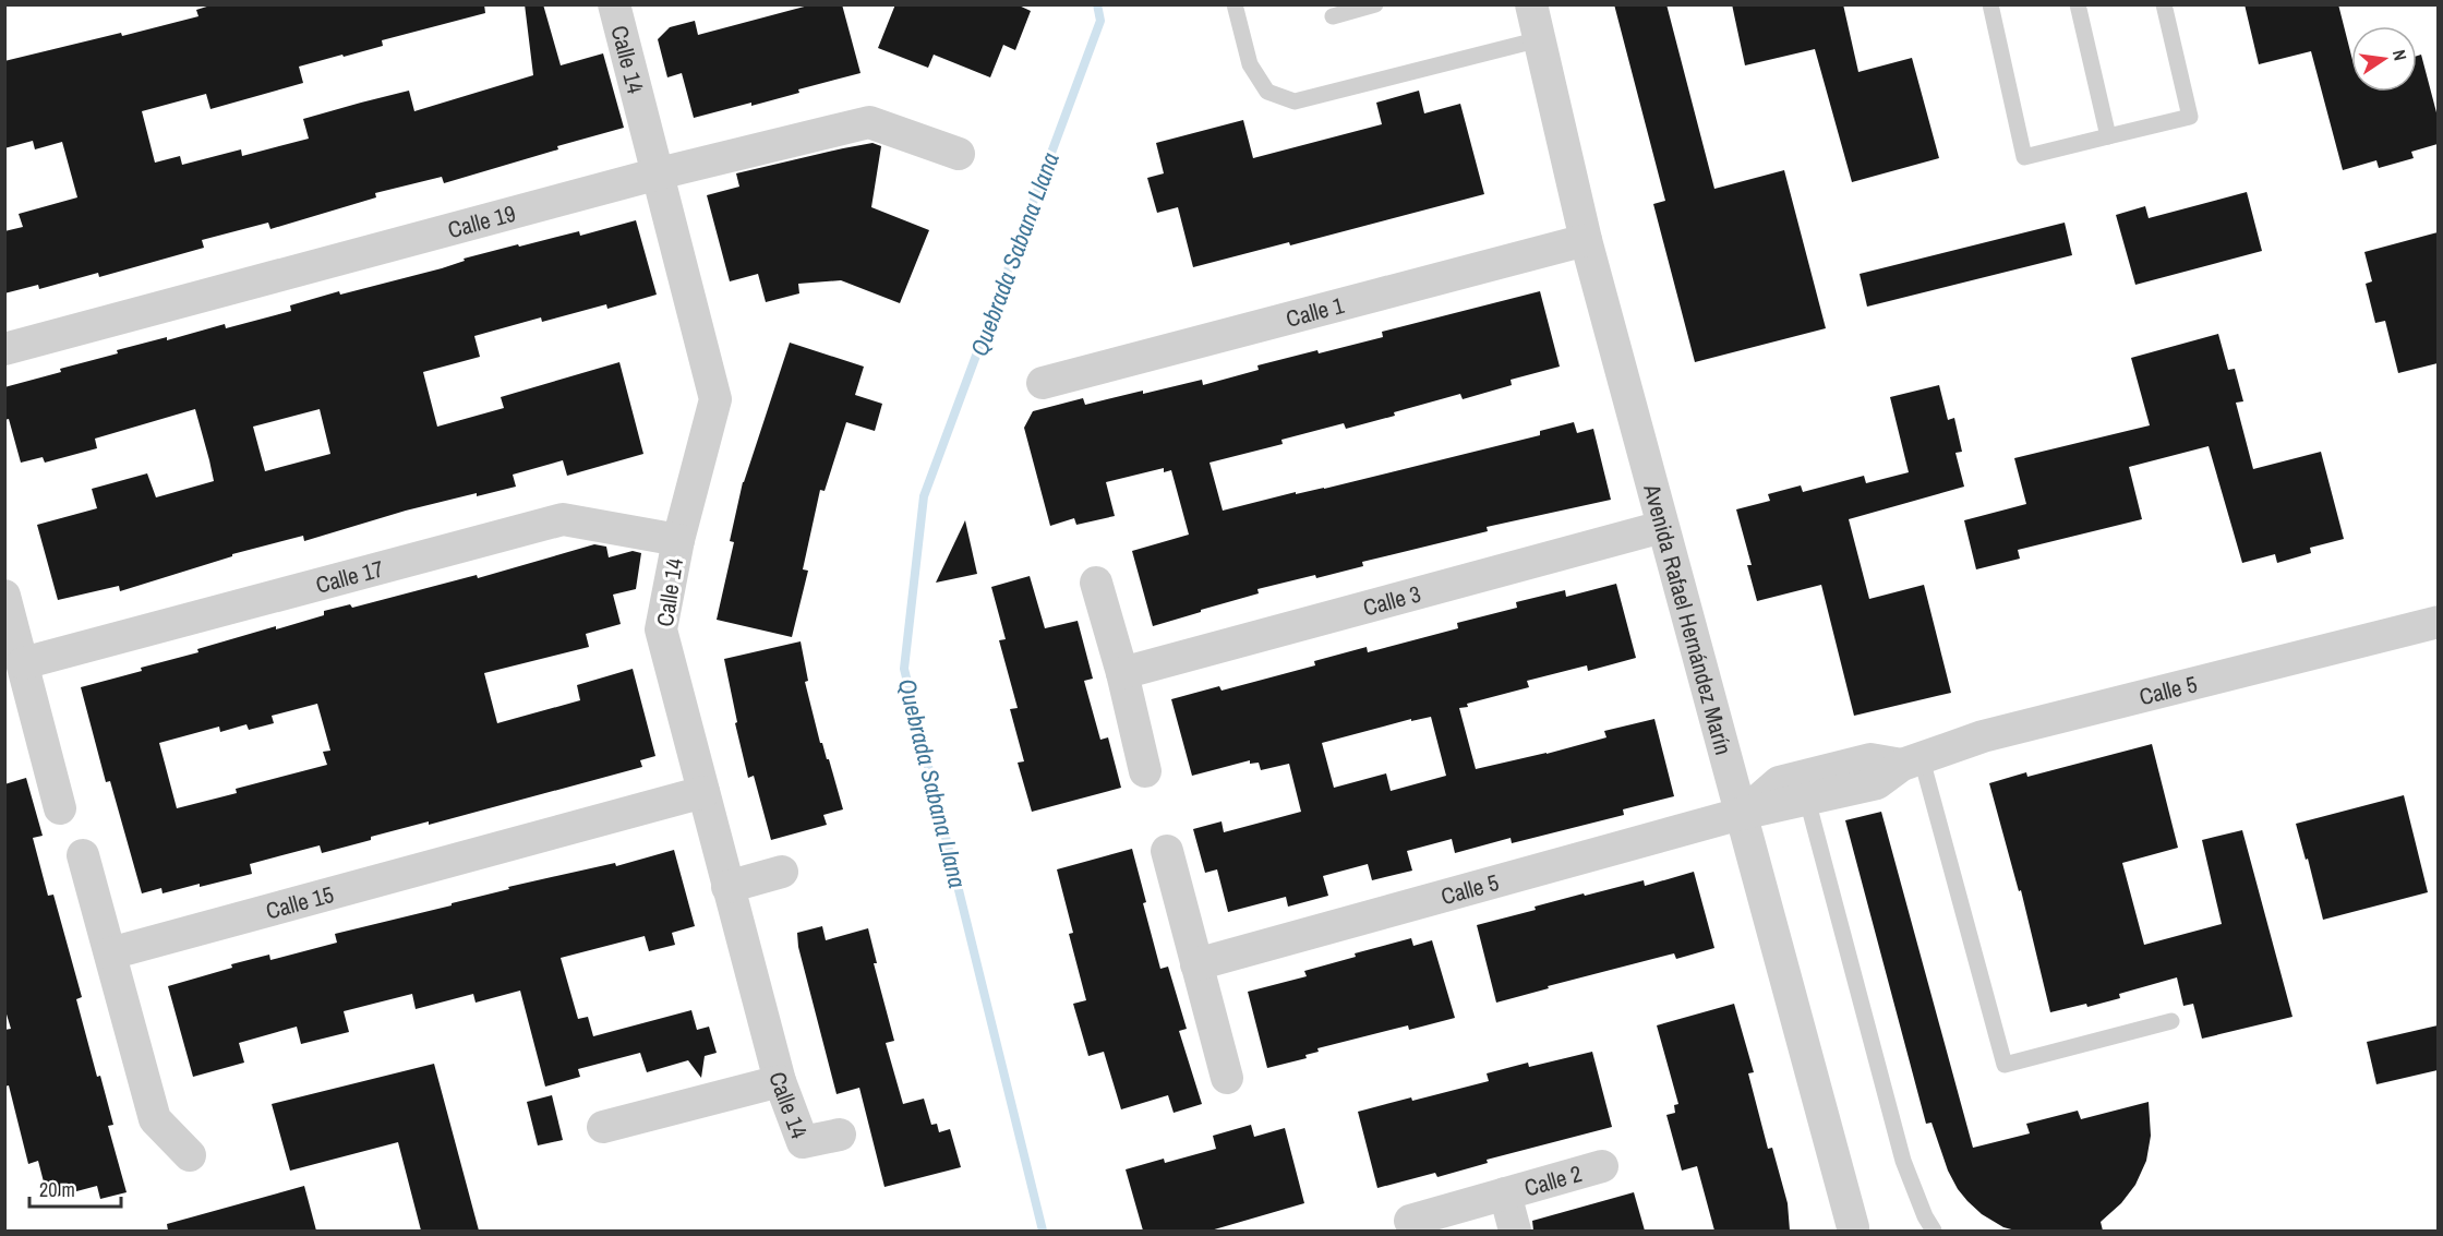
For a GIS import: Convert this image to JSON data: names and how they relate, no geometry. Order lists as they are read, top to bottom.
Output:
{
  "streets": {
    "street": [
      "Calle 14",
      "Calle 19",
      "Calle 1",
      "Calle 17",
      "Calle 3",
      "Avenida Rafael Hernández Marín",
      "Calle 5",
      "Calle 15",
      "Calle 2"
    ]
  },
  "crossings": [
    ["Calle 14", "Calle 19"],
    ["Calle 14", "Calle 17"],
    ["Calle 14", "Calle 15"],
    ["Calle 1", "Avenida Rafael Hernández Marín"],
    ["Calle 3", "Avenida Rafael Hernández Marín"],
    ["Avenida Rafael Hernández Marín", "Calle 5"]
  ],
  "water": ["Quebrada Sabana Llana"],
  "scale_bar": "20 m",
  "north": "right"
}
